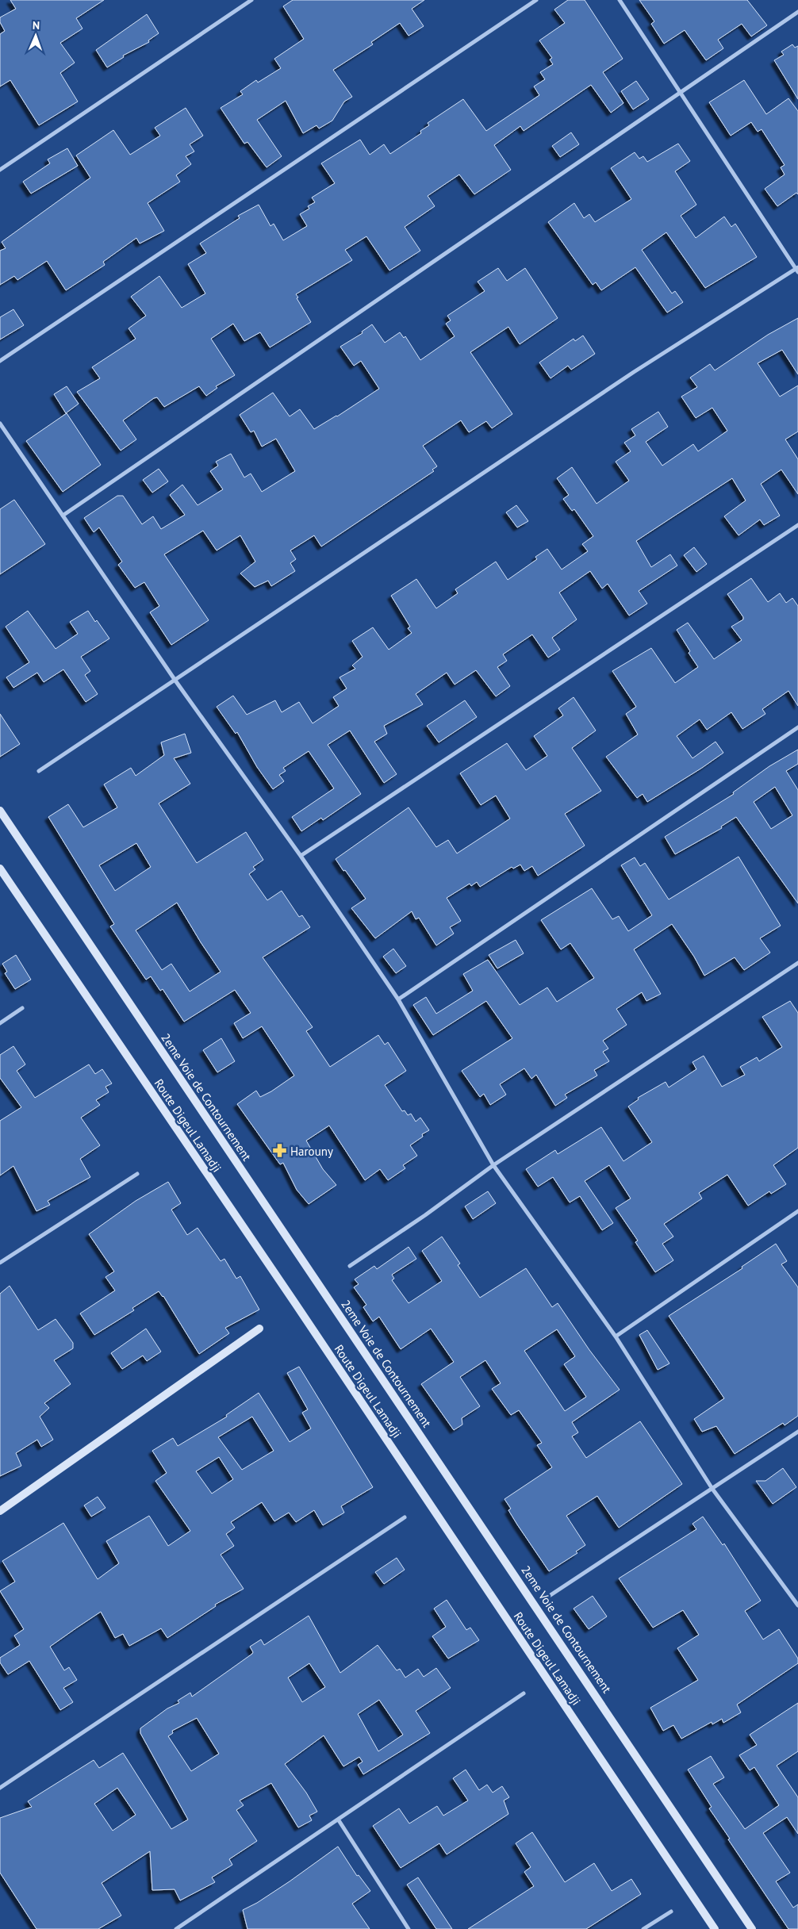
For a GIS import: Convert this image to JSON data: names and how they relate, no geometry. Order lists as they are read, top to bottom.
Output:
{
  "streets": {
    "main road": ["2eme Voie de Contournement", "Route Digeul Lamadji"]
  },
  "places": {
    "pharmacy": ["Harouny"]
  },
  "north": "top"
}
